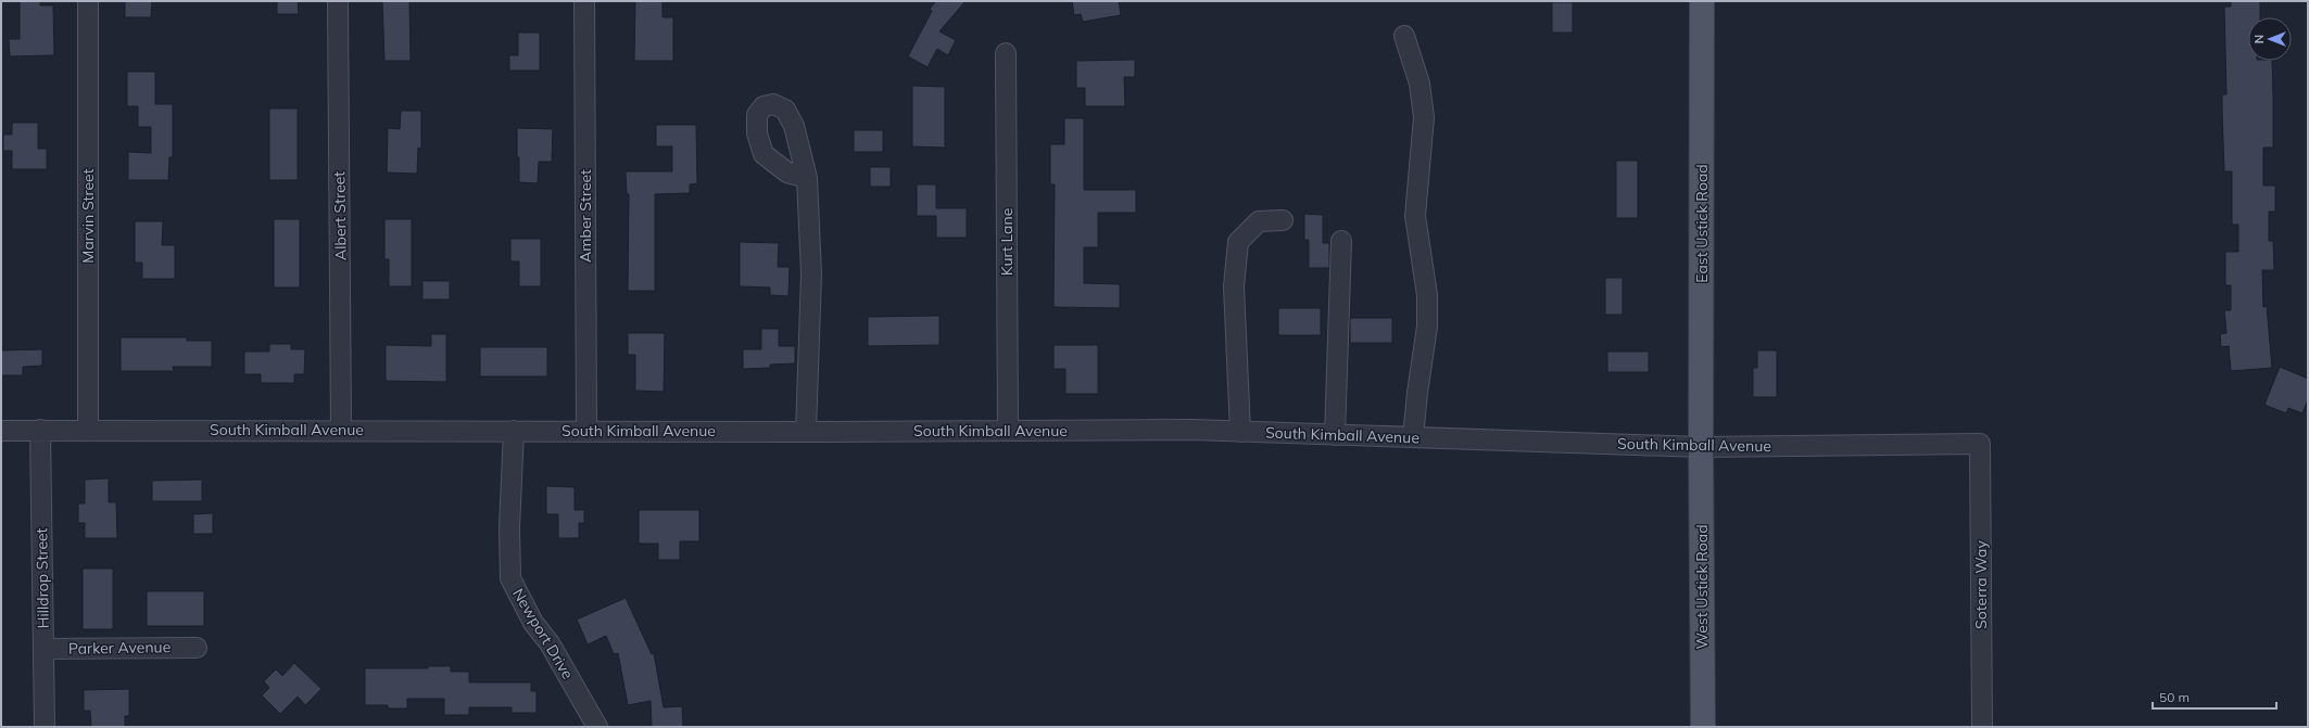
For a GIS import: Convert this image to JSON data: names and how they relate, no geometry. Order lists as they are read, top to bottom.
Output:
{
  "streets": {
    "main road": ["East Ustick Road", "West Ustick Road"],
    "street": [
      "Marvin Street",
      "Albert Street",
      "Amber Street",
      "Kurt Lane",
      "South Kimball Avenue",
      "Hilldrop Street",
      "Soterra Way",
      "Newport Drive",
      "Parker Avenue"
    ]
  },
  "crossings": [
    ["Marvin Street", "South Kimball Avenue"],
    ["Albert Street", "South Kimball Avenue"],
    ["Amber Street", "South Kimball Avenue"],
    ["East Ustick Road", "South Kimball Avenue"],
    ["East Ustick Road", "West Ustick Road"],
    ["Kurt Lane", "South Kimball Avenue"],
    ["South Kimball Avenue", "Hilldrop Street"],
    ["South Kimball Avenue", "Soterra Way"],
    ["South Kimball Avenue", "West Ustick Road"],
    ["South Kimball Avenue", "Newport Drive"],
    ["Hilldrop Street", "Parker Avenue"]
  ],
  "scale_bar": "50 m",
  "north": "left"
}
